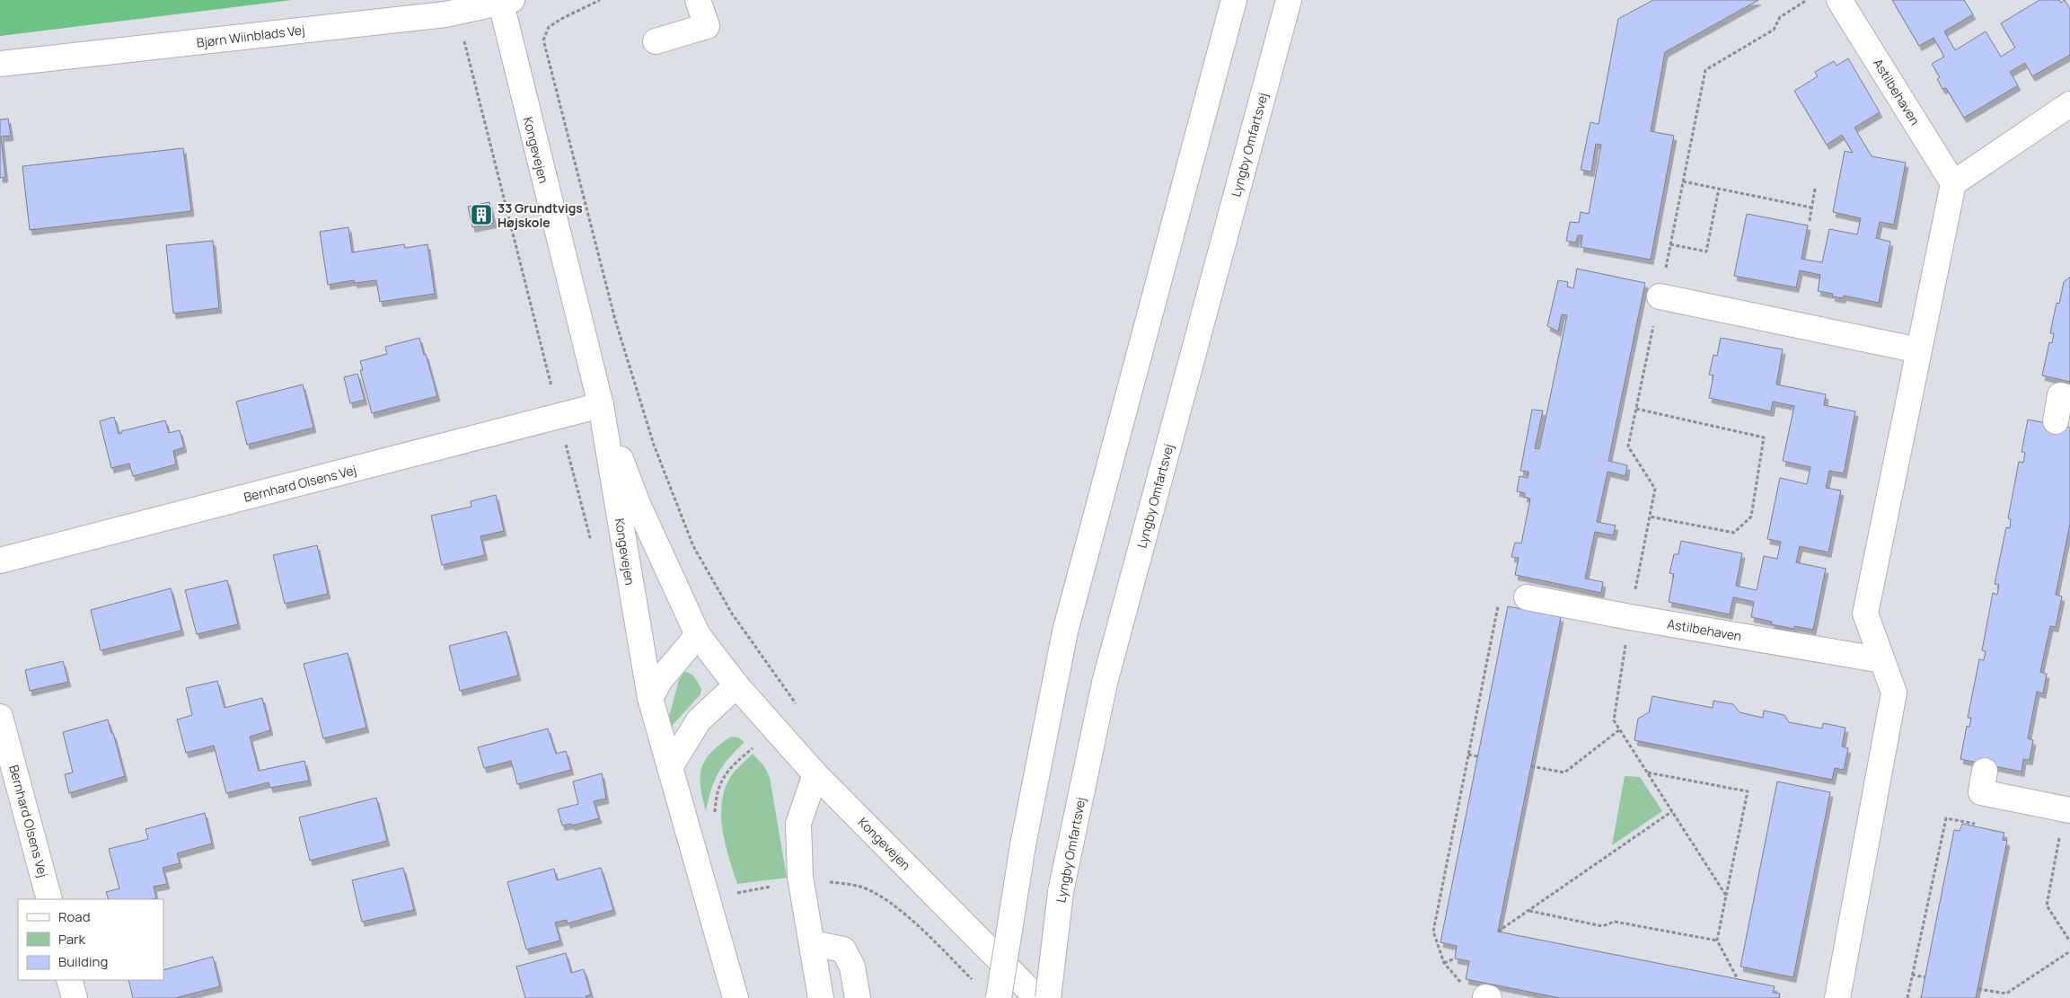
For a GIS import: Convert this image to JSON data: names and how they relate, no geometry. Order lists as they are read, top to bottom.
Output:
{
  "streets": {
    "main road": [
      "Bjørn Wiinblads Vej",
      "Astilbehaven",
      "Lyngby Omfartsvej",
      "Kongevejen",
      "Bernhard Olsens Vej"
    ]
  },
  "crossings": [
    ["Bjørn Wiinblads Vej", "Kongevejen"],
    ["Kongevejen", "Bernhard Olsens Vej"]
  ],
  "places": {
    "building": ["33 Grundtvigs Højskole"]
  },
  "legend": ["Road", "Park", "Building"]
}
